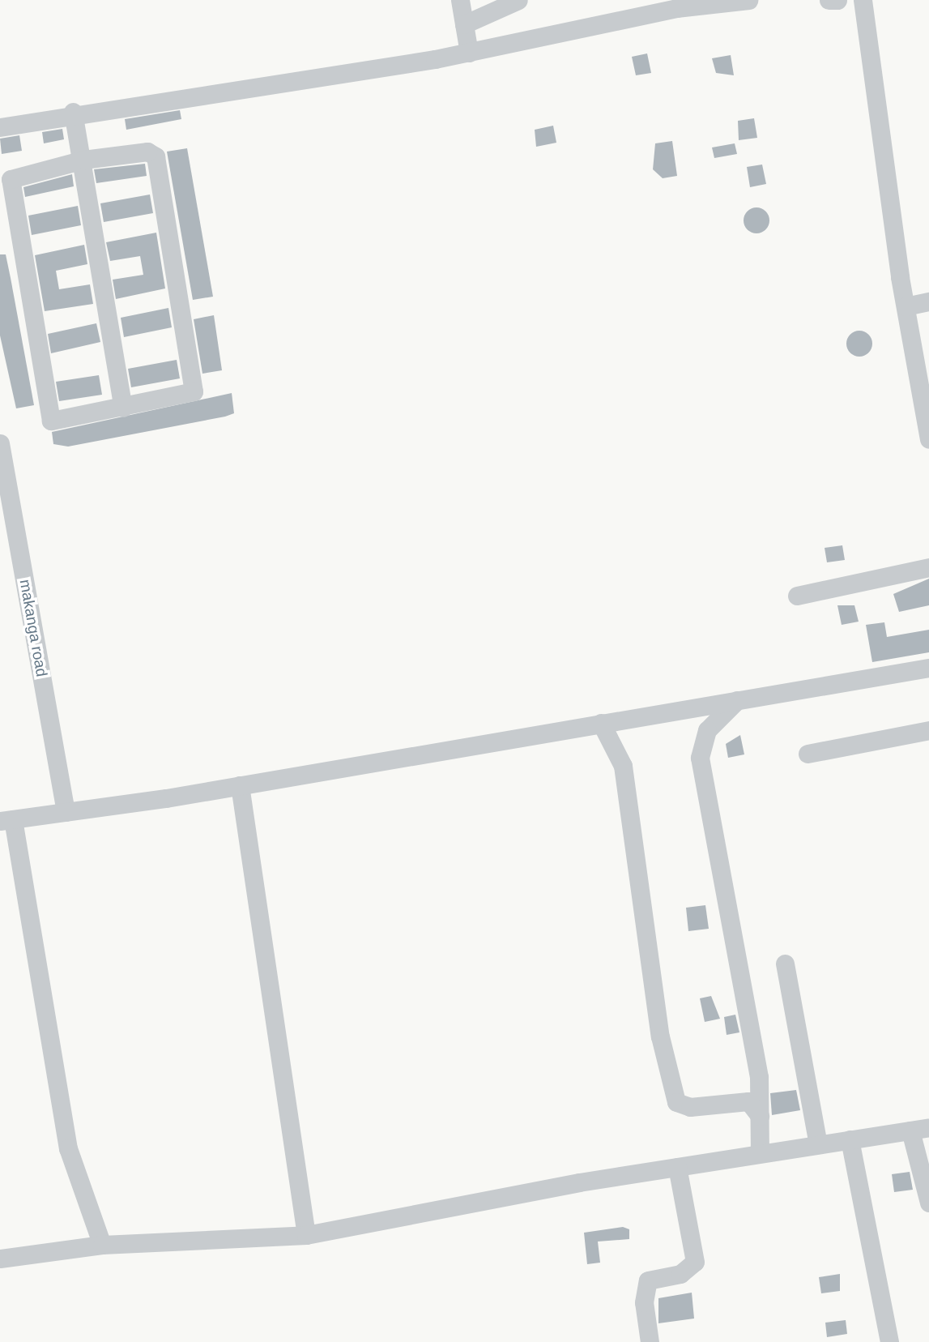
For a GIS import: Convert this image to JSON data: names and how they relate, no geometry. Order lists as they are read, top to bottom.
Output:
{
  "streets": {
    "street": ["makanga road"]
  }
}
